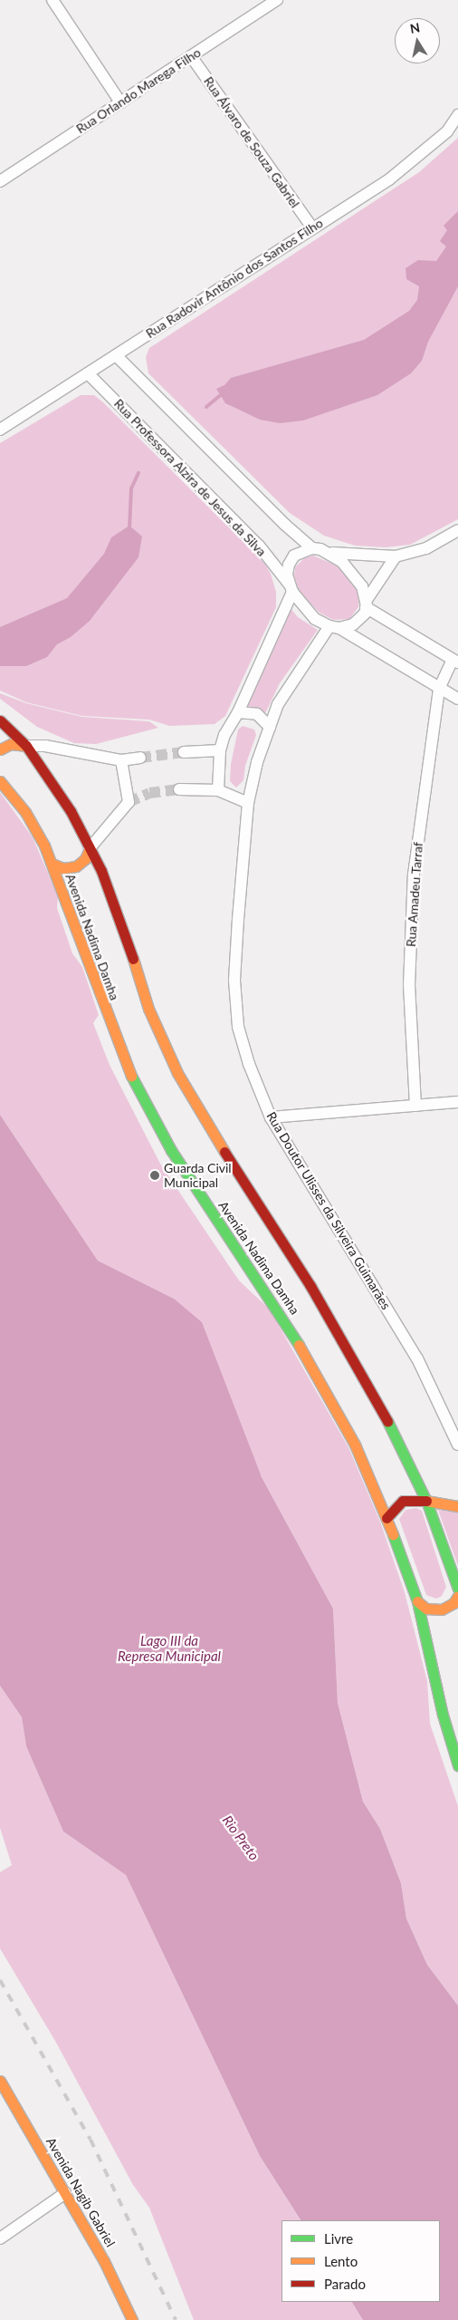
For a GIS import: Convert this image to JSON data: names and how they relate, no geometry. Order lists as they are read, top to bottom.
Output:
{
  "streets": {
    "main road": ["Avenida Nadima Damha", "Avenida Nagib Gabriel"],
    "street": [
      "Rua Orlando Marega Filho",
      "Rua Álvaro de Souza Gabriel",
      "Rua Radovir Antônio dos Santos Filho",
      "Rua Professora Alzira de Jesus da Silva",
      "Rua Amadeu Tarraf",
      "Rua Doutor Ulisses da Silveira Guimarães"
    ]
  },
  "crossings": [
    ["Rua Orlando Marega Filho", "Rua Álvaro de Souza Gabriel"],
    ["Rua Álvaro de Souza Gabriel", "Rua Radovir Antônio dos Santos Filho"],
    ["Rua Radovir Antônio dos Santos Filho", "Rua Professora Alzira de Jesus da Silva"],
    ["Rua Professora Alzira de Jesus da Silva", "Rua Doutor Ulisses da Silveira Guimarães"]
  ],
  "water": ["Lago III da Represa Municipal", "Rio Preto"],
  "places": ["Guarda Civil Municipal"],
  "legend": ["Livre", "Lento", "Parado"],
  "north": "top"
}
